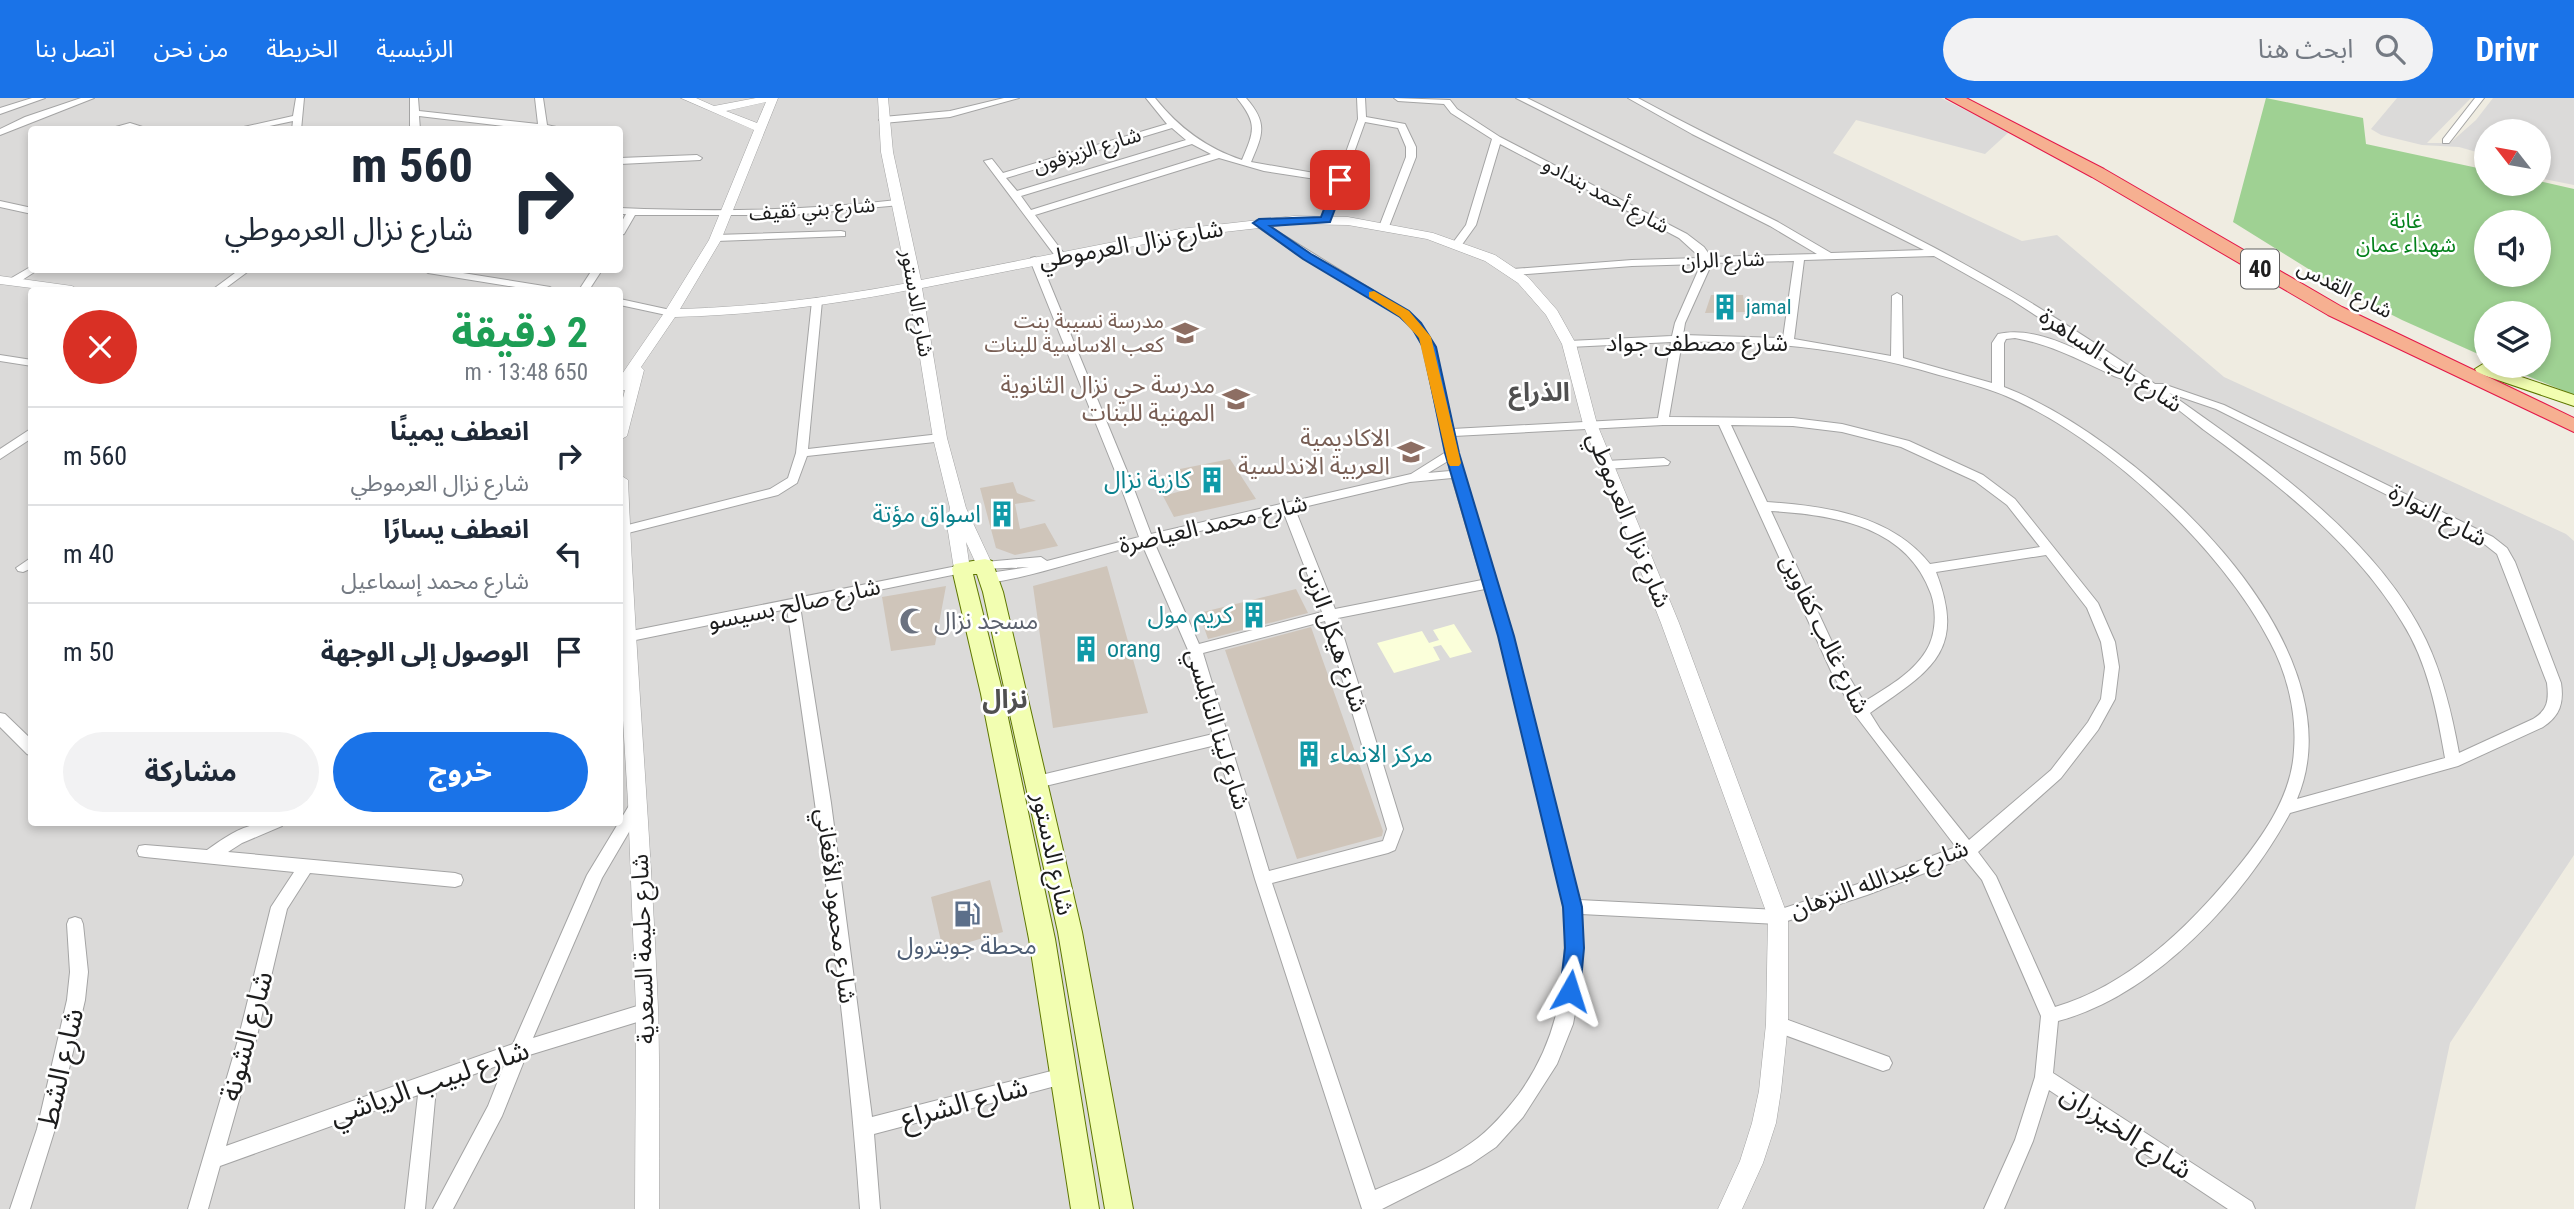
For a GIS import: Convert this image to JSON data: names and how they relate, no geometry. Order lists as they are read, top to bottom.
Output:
{
  "streets": {
    "highway": ["40", "شارع القدس"],
    "main road": ["شارع الدستور"],
    "street": [
      "شارع الزيزفون",
      "شارع أحمد بندادو",
      "شارع بني ثقيف",
      "شارع نزال العرموطي",
      "شارع الران",
      "شارع مصطفى جواد",
      "شارع باب الساهرة",
      "شارع النوارة",
      "شارع محمد العياصرة",
      "شارع صالح بسيسو",
      "شارع غالب كفاوين",
      "شارع هيكل الزبن",
      "شارع لينا النابلسي",
      "شارع عبدالله النزهان",
      "شارع محمود الأفغاني",
      "شارع حليمة السعدية",
      "شارع الشونة",
      "شارع الشط",
      "شارع لبيب الرياشي",
      "شارع الشراع",
      "شارع الخيزران"
    ]
  },
  "crossings": [
    ["شارع أحمد بندادو", "شارع الران"],
    ["شارع بني ثقيف", "شارع الدستور"],
    ["شارع نزال العرموطي", "شارع الران"],
    ["شارع نزال العرموطي", "شارع الدستور"],
    ["شارع نزال العرموطي", "شارع مصطفى جواد"],
    ["شارع نزال العرموطي", "شارع لينا النابلسي"],
    ["شارع نزال العرموطي", "شارع عبدالله النزهان"],
    ["شارع الران", "شارع باب الساهرة"],
    ["شارع الدستور", "شارع محمد العياصرة"],
    ["شارع الدستور", "شارع صالح بسيسو"],
    ["شارع الدستور", "شارع الشراع"],
    ["شارع مصطفى جواد", "شارع النوارة"],
    ["شارع مصطفى جواد", "شارع غالب كفاوين"],
    ["شارع باب الساهرة", "شارع النوارة"],
    ["شارع محمد العياصرة", "شارع صالح بسيسو"],
    ["شارع محمد العياصرة", "شارع هيكل الزبن"],
    ["شارع محمد العياصرة", "شارع لينا النابلسي"],
    ["شارع صالح بسيسو", "شارع محمود الأفغاني"],
    ["شارع صالح بسيسو", "شارع حليمة السعدية"],
    ["شارع غالب كفاوين", "شارع عبدالله النزهان"],
    ["شارع هيكل الزبن", "شارع لينا النابلسي"],
    ["شارع محمود الأفغاني", "شارع الشراع"],
    ["شارع حليمة السعدية", "شارع لبيب الرياشي"],
    ["شارع الشونة", "شارع لبيب الرياشي"]
  ],
  "districts": ["الذراع", "نزال"],
  "parks": ["غابة شهداء عمان"],
  "places": {
    "building": [
      "jamal",
      "كازية نزال",
      "اسواق مؤتة",
      "كريم مول",
      "orang",
      "مركز الانماء"
    ],
    "school or university": ["مدرسة نسيبة بنت كعب الاساسية للبنات", "مدرسة حي نزال الثانوية المهنية للبنات", "الاكاديمية العربية الاندلسية"],
    "mosque": ["مسجد نزال"],
    "fuel station": ["محطة جوبترول"]
  },
  "north": "top left",
  "page": {
    "header": "Drivr",
    "search": "ابحث هنا",
    "nav": [
      "الرئيسية",
      "الخريطة",
      "من نحن",
      "اتصل بنا"
    ],
    "turn": ["560 m", "شارع نزال العرموطي"],
    "heading": ["2 دقيقة", "650 m · 13:48"],
    "list": [
      {
        "name": "انعطف يمينًا",
        "note": "شارع نزال العرموطي",
        "value": "560 m"
      },
      {
        "name": "انعطف يسارًا",
        "note": "شارع محمد إسماعيل",
        "value": "40 m"
      },
      {
        "name": "الوصول إلى الوجهة",
        "value": "50 m"
      }
    ],
    "buttons": ["خروج", "مشاركة"]
  }
}
